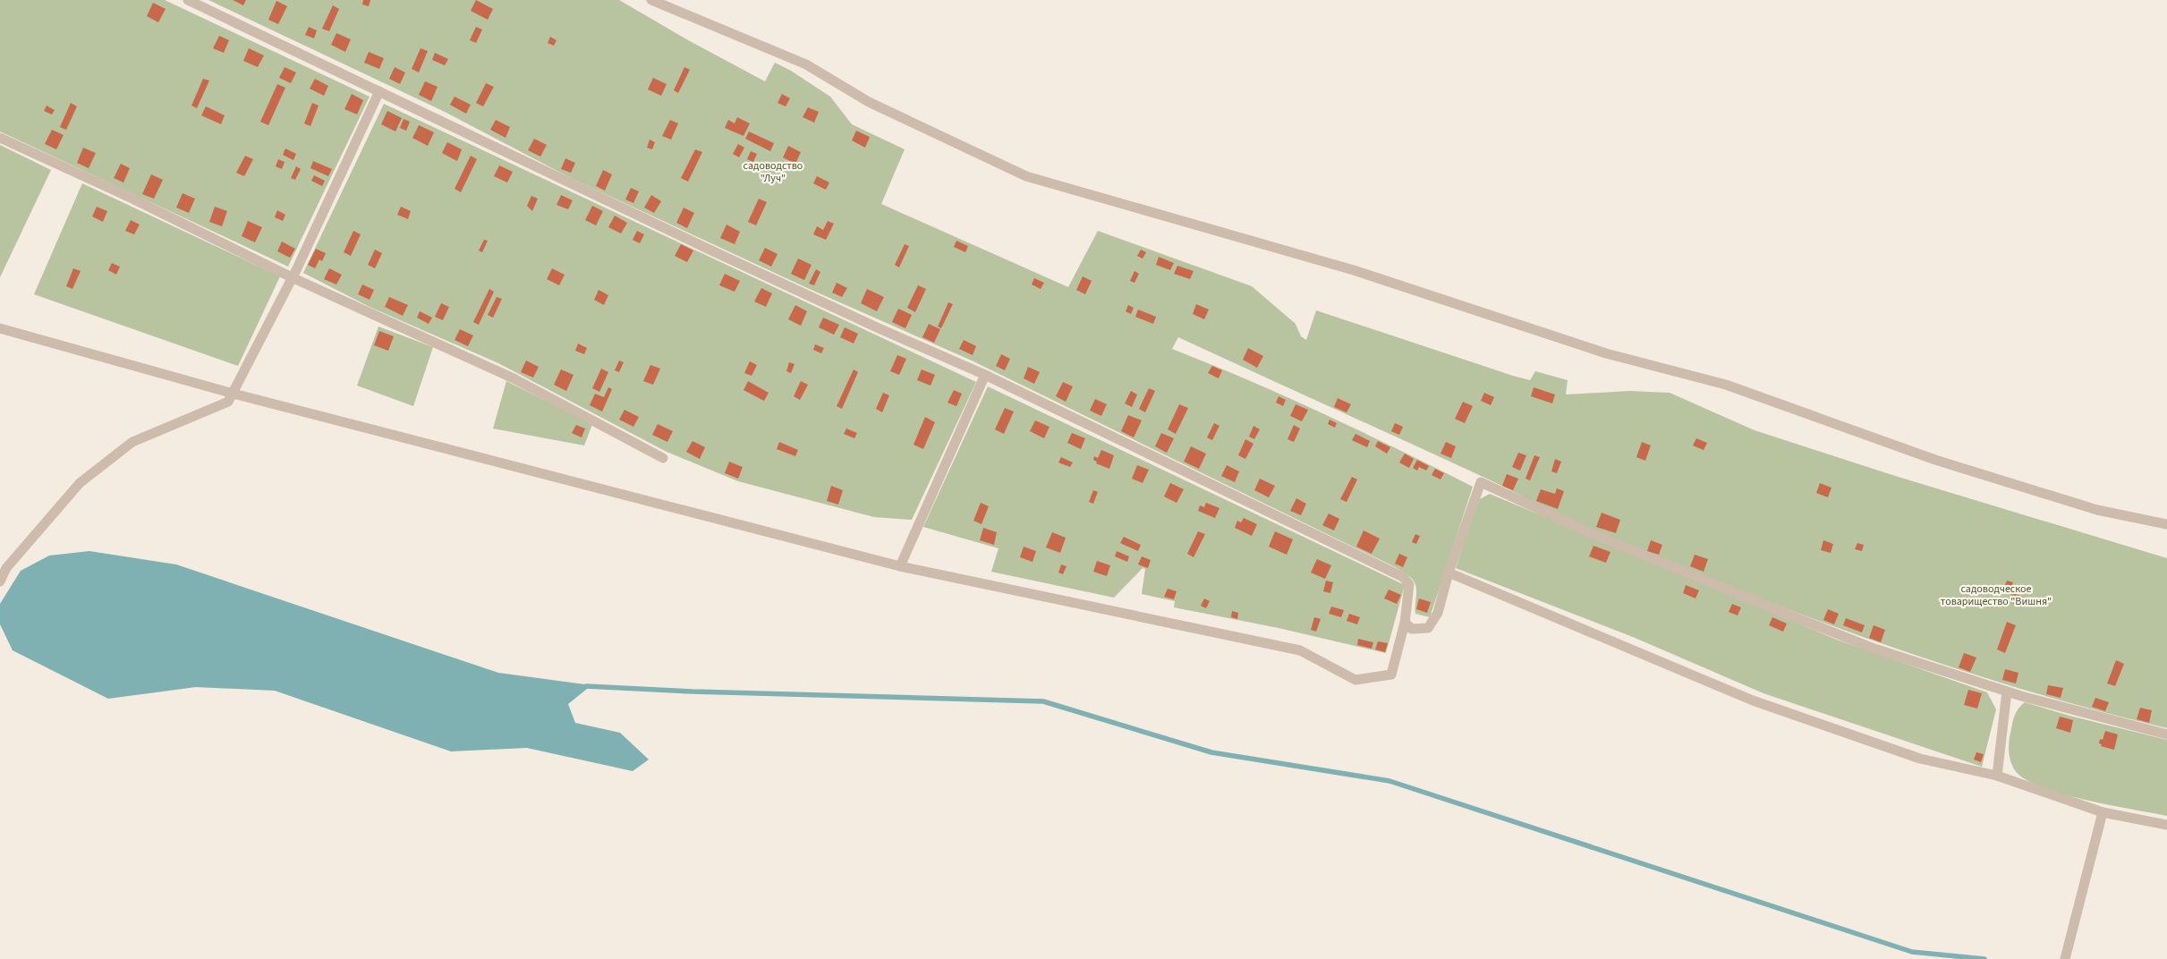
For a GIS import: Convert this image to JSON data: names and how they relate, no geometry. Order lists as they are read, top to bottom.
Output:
{
  "parks": ["садоводство \"Луч\"", "садоводческое товарищество \"Вишня\""]
}
